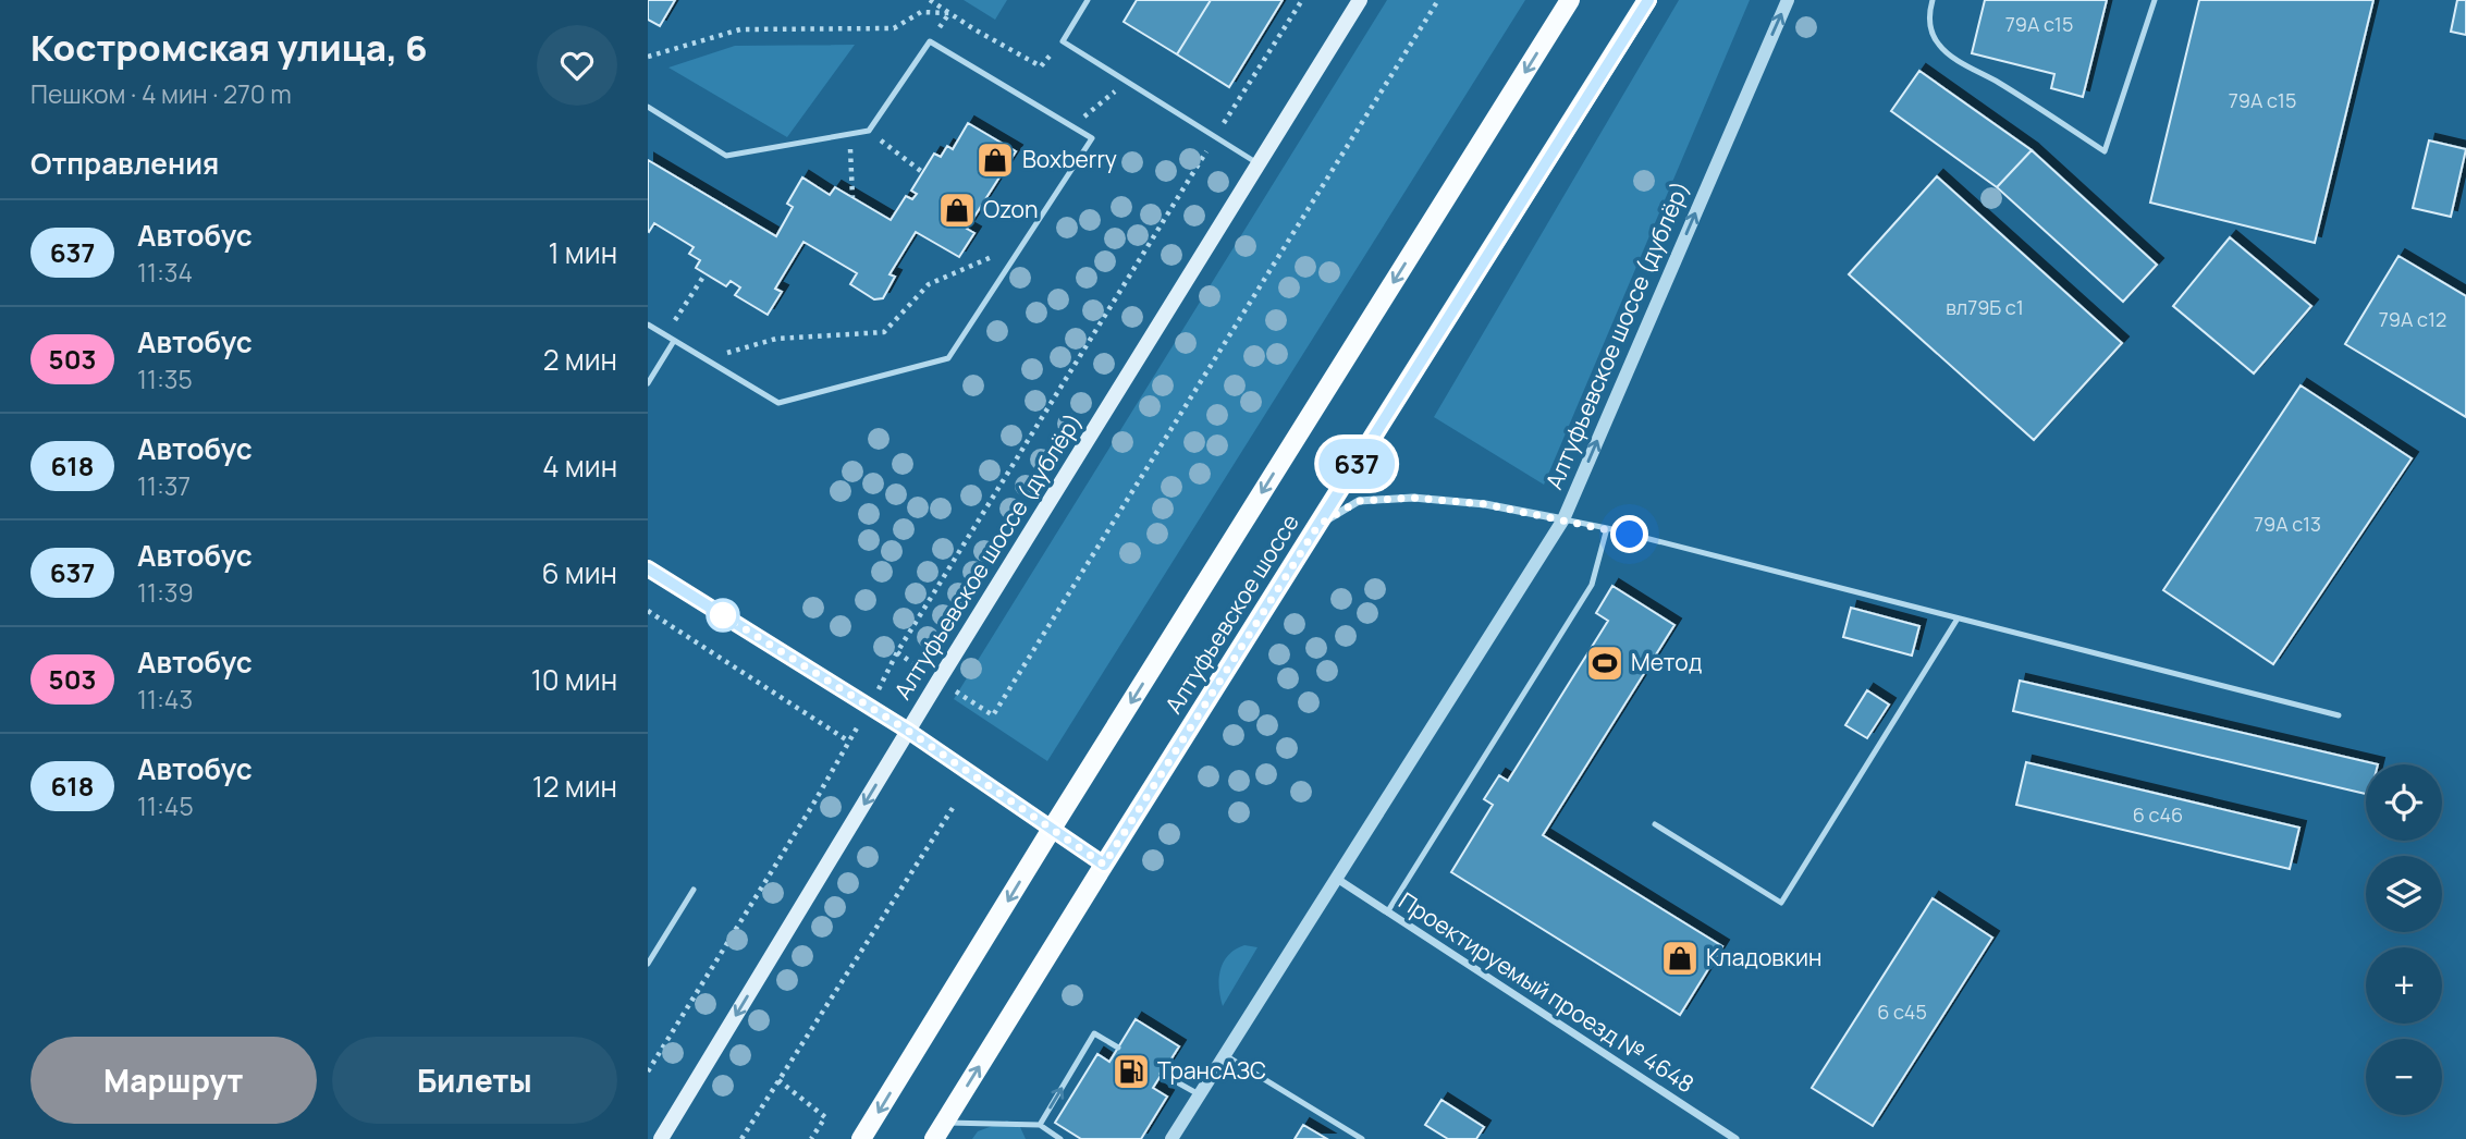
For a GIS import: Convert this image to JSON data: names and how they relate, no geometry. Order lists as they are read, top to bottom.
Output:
{
  "streets": {
    "main road": ["Алтуфьевское шоссе (дублёр)", "Алтуфьевское шоссе"],
    "street": ["Проектируемый проезд № 4648"]
  },
  "crossings": [
    ["Алтуфьевское шоссе (дублёр)", "Проектируемый проезд № 4648"]
  ],
  "places": {
    "shop": ["Boxberry", "Ozon", "Кладовкин"],
    "sports": ["Метод"],
    "fuel station": ["ТрансАЗС"]
  },
  "lines": ["bus line 637"],
  "house_numbers": [
    "79А с15",
    "79А с15",
    "вл79Б с1",
    "79А с12",
    "79A c13",
    "6 с46",
    "6 с45"
  ],
  "page": {
    "heading": [
      ["Костромская улица, 6", "Пешком · 4 мин · 270 m"],
      "Отправления"
    ],
    "on_map": "637",
    "list": [
      {
        "mark": "637",
        "name": "Автобус",
        "note": "11:34",
        "value": "1 мин"
      },
      {
        "mark": "503",
        "name": "Автобус",
        "note": "11:35",
        "value": "2 мин"
      },
      {
        "mark": "618",
        "name": "Автобус",
        "note": "11:37",
        "value": "4 мин"
      },
      {
        "mark": "637",
        "name": "Автобус",
        "note": "11:39",
        "value": "6 мин"
      },
      {
        "mark": "503",
        "name": "Автобус",
        "note": "11:43",
        "value": "10 мин"
      },
      {
        "mark": "618",
        "name": "Автобус",
        "note": "11:45",
        "value": "12 мин"
      }
    ],
    "map_buttons": ["+", "−"],
    "buttons": ["Маршрут", "Билеты"]
  }
}
